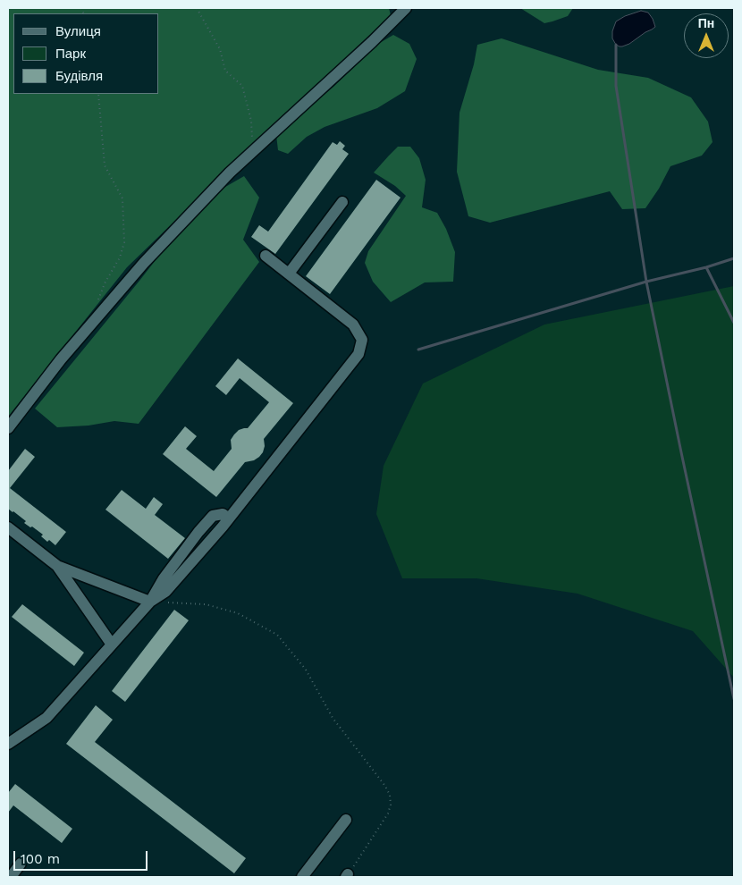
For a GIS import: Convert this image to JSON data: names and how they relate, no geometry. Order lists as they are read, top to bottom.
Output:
{
  "legend": ["Вулиця", "Парк", "Будівля"],
  "scale_bar": "100 m",
  "north": "top"
}
